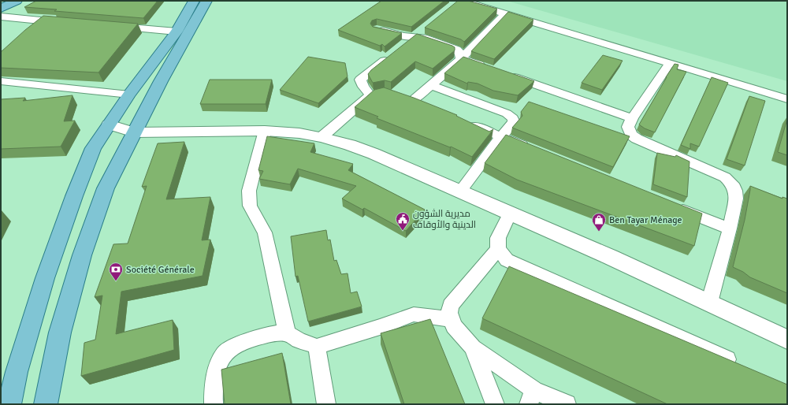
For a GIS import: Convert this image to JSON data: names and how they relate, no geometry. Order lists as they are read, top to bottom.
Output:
{
  "places": {
    "public building": ["مديرية الشؤون الدينية والأوقاف"],
    "shop": ["Ben Tayar Ménage"],
    "bank": ["Société Générale"]
  }
}
